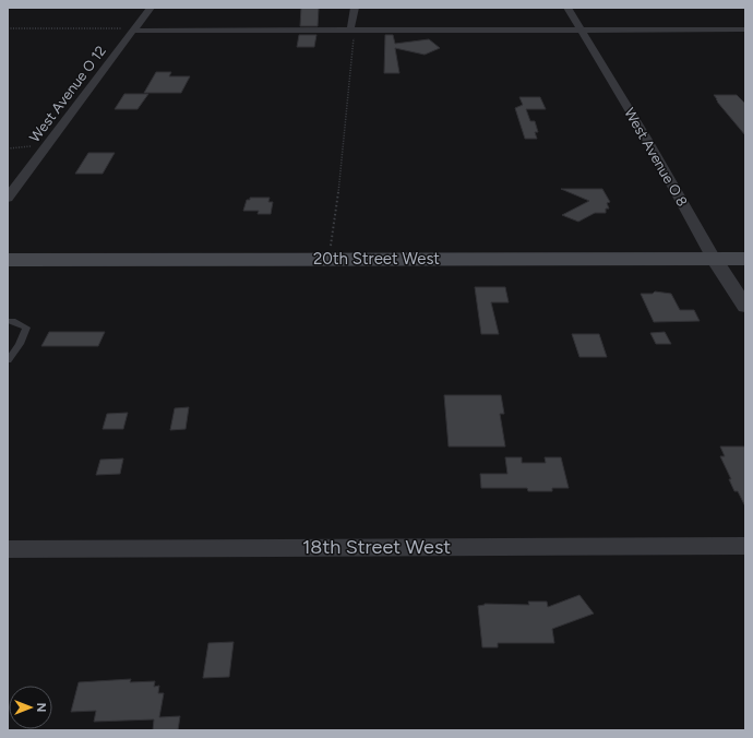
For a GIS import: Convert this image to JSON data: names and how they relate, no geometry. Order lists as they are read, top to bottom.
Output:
{
  "streets": {
    "main road": ["20th Street West"],
    "street": ["West Avenue O 12", "West Avenue O 8", "18th Street West"]
  },
  "crossings": [
    ["West Avenue O 8", "20th Street West"]
  ],
  "north": "right"
}
